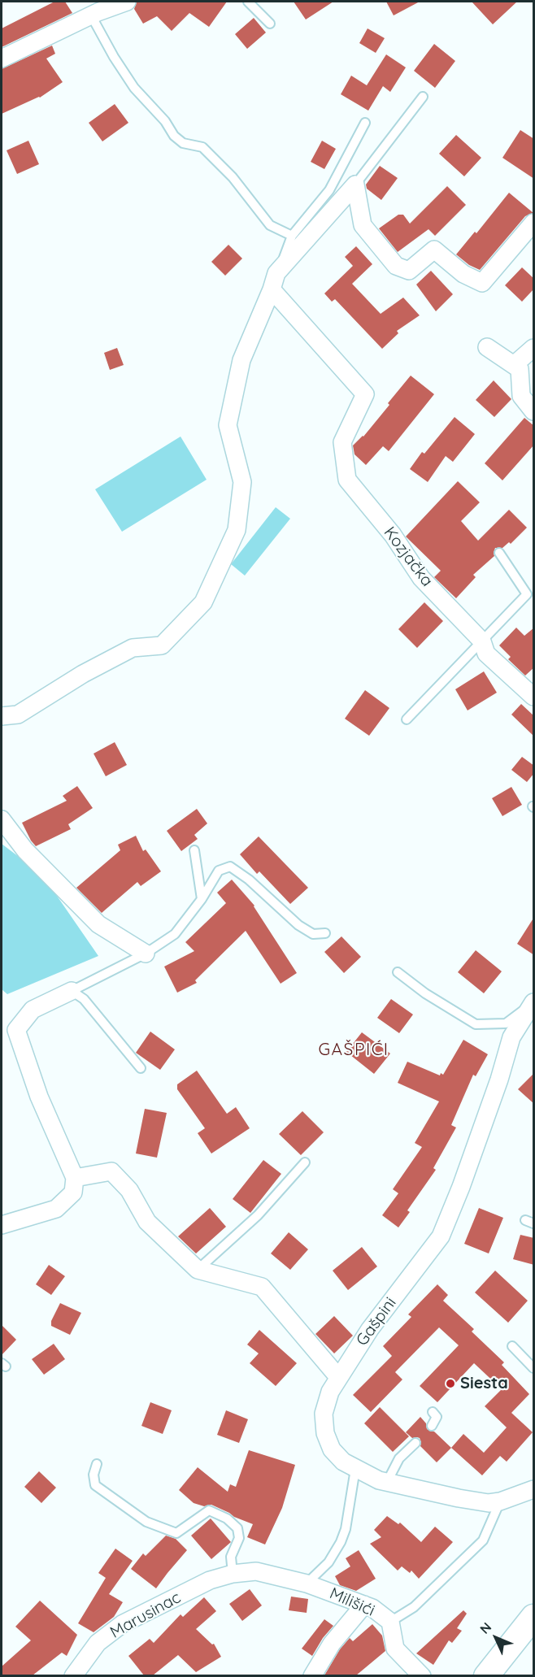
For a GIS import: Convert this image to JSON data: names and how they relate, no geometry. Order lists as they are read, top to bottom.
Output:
{
  "streets": {
    "street": [
      "Kozjačka",
      "Gašpini",
      "Milišići",
      "Marusinac"
    ]
  },
  "crossings": [
    ["Gašpini", "Milišići"],
    ["Milišići", "Marusinac"]
  ],
  "districts": ["GAŠPIĆI"],
  "places": ["Siesta"],
  "north": "top left"
}
